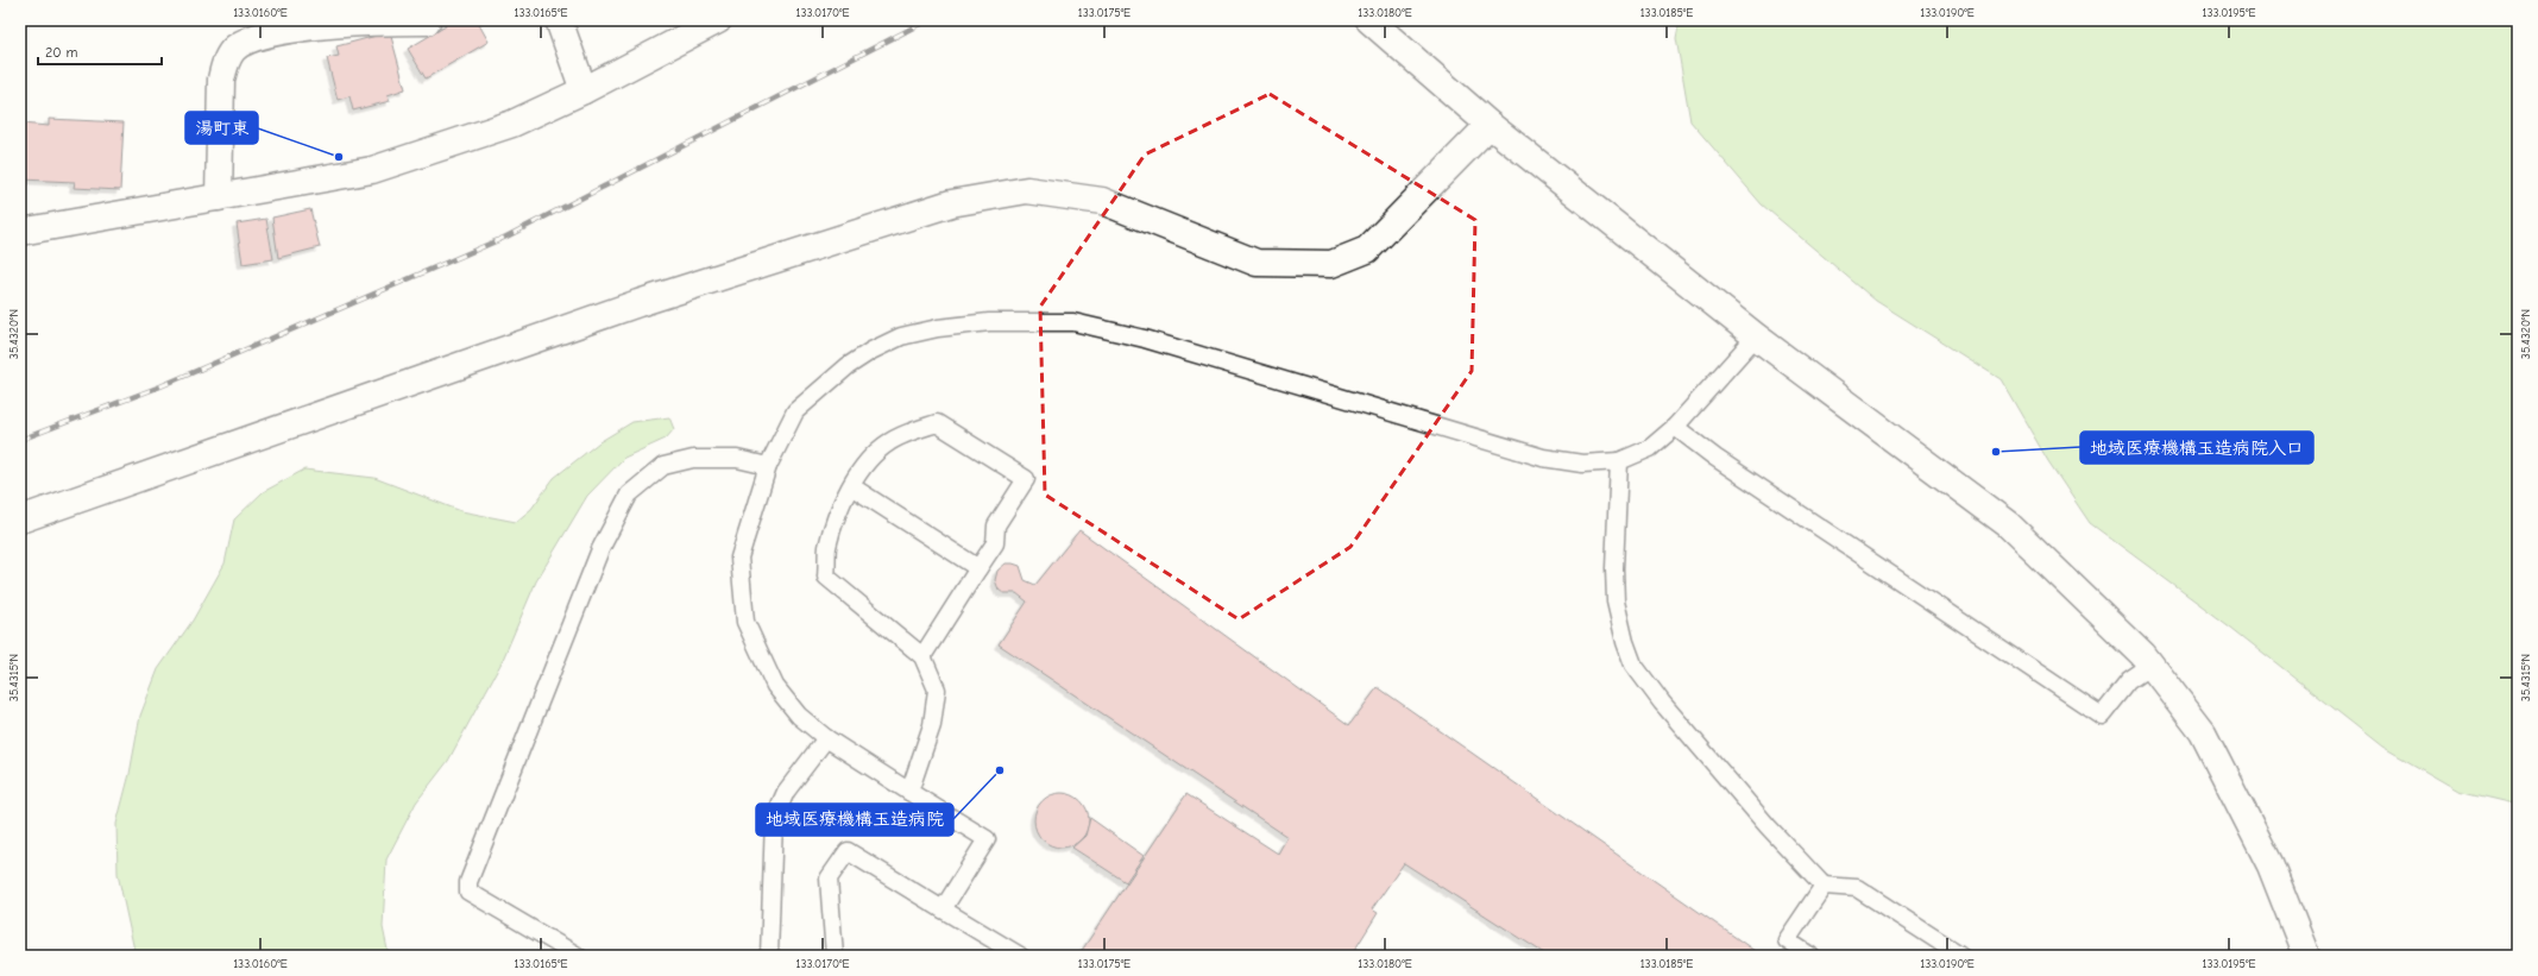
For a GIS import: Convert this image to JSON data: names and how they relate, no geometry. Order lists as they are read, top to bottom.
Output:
{
  "places": ["湯町東", "地域医療機構玉造病院入口", "地域医療機構玉造病院"],
  "scale_bar": "20 m",
  "coordinates": [
    "133.0160°E",
    "133.0165°E",
    "133.0170°E",
    "133.0175°E",
    "133.0180°E",
    "133.0185°E",
    "133.0190°E",
    "133.0195°E",
    "35.4320°N",
    "35.4315°N"
  ]
}
